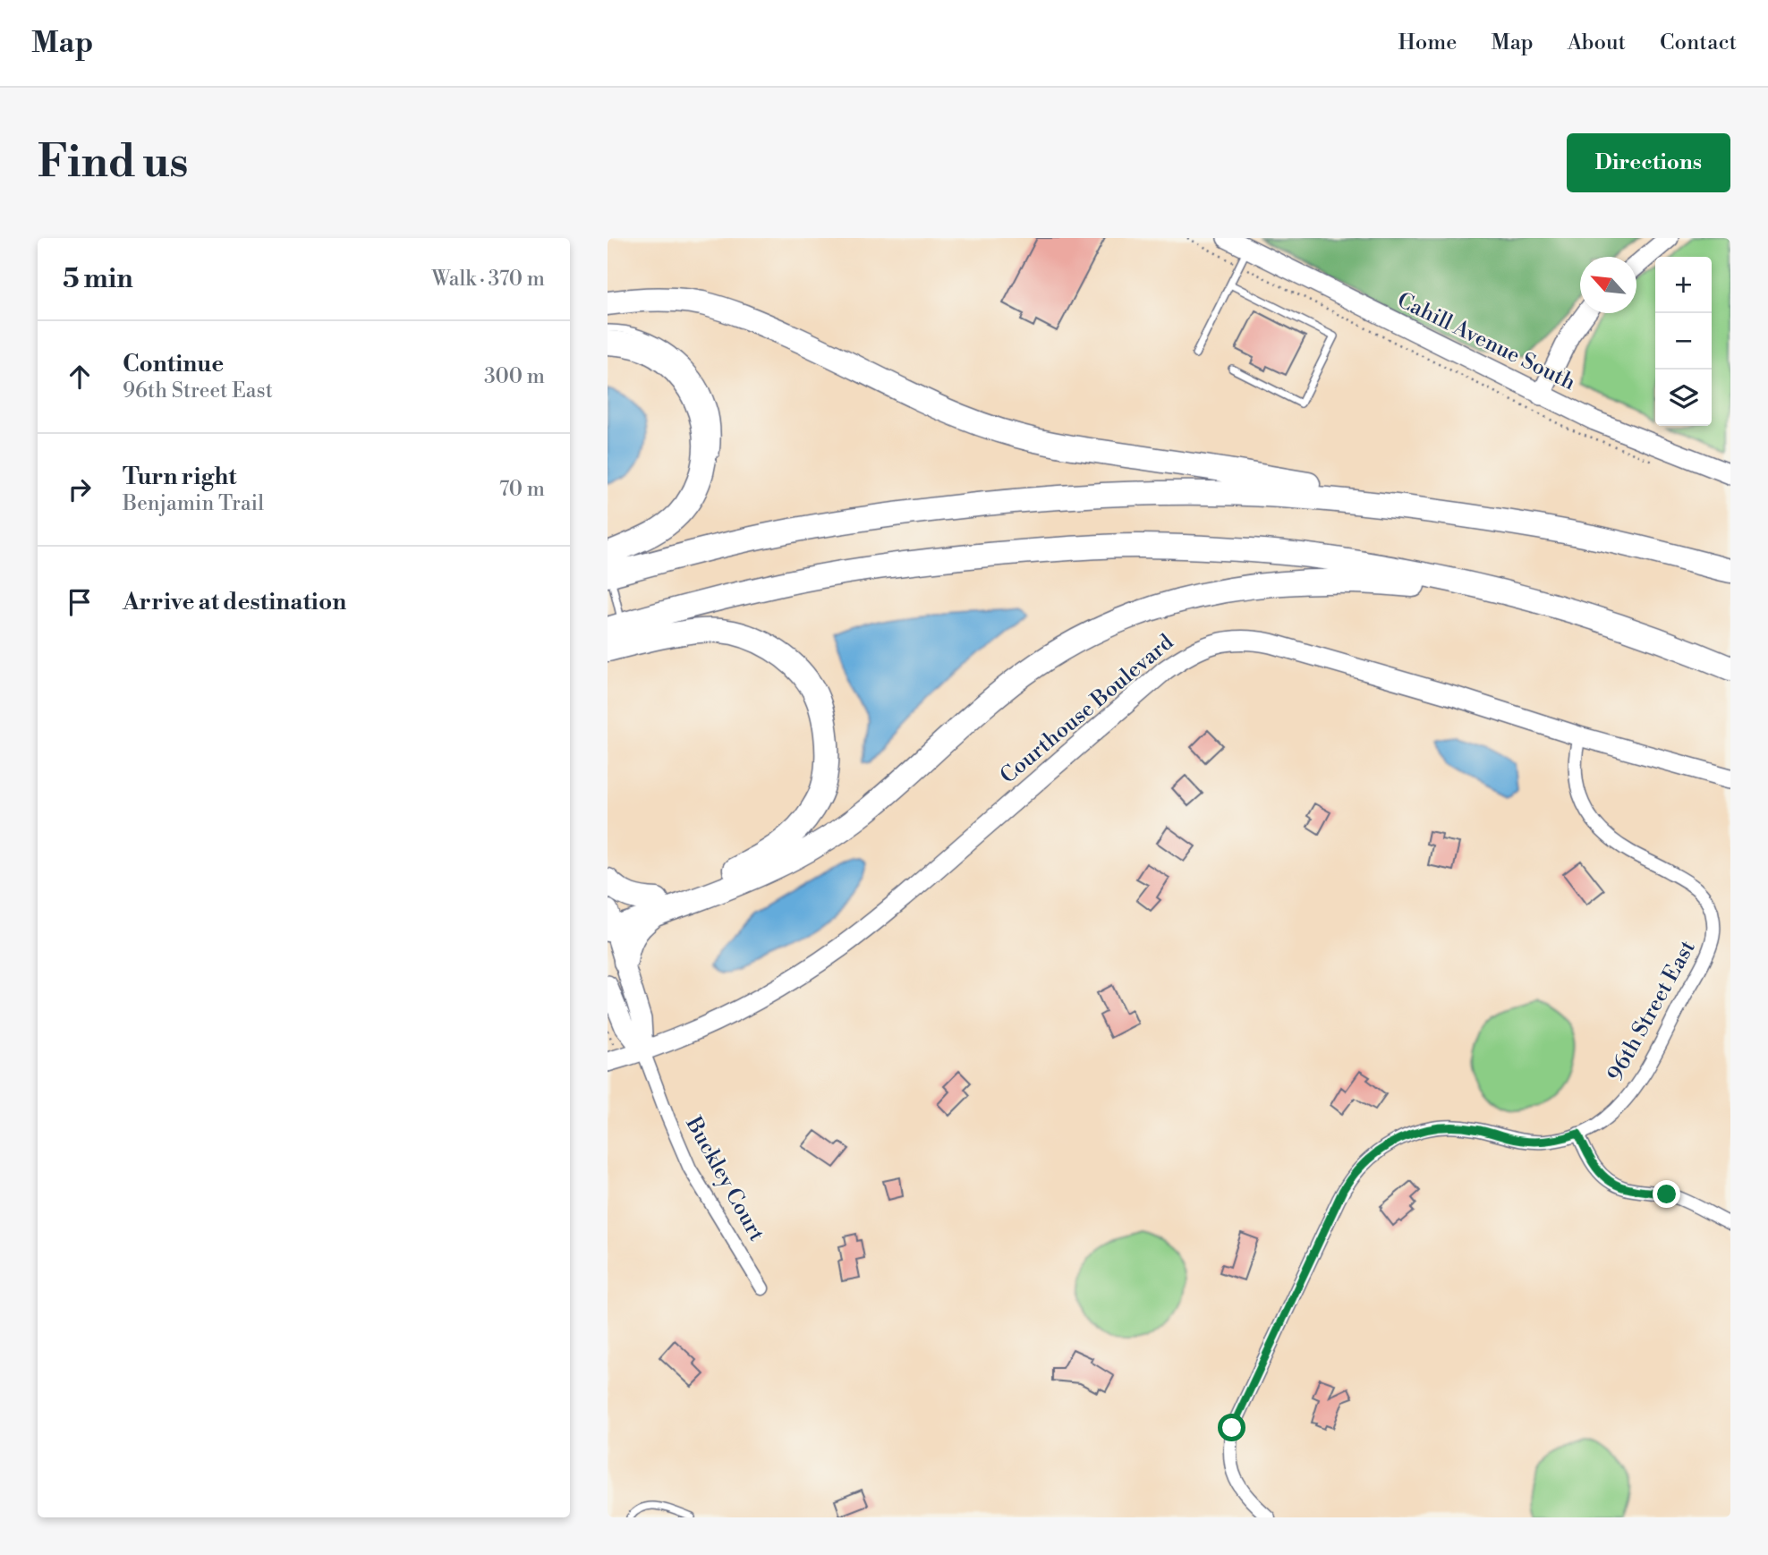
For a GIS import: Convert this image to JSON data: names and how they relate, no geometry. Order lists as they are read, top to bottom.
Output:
{
  "streets": {
    "street": [
      "Cahill Avenue South",
      "Courthouse Boulevard",
      "96th Street East",
      "Buckley Court"
    ]
  },
  "crossings": [
    ["Courthouse Boulevard", "96th Street East"],
    ["Courthouse Boulevard", "Buckley Court"]
  ],
  "north": "top left",
  "page": {
    "header": "Map",
    "nav": [
      "Home",
      "Map",
      "About",
      "Contact"
    ],
    "buttons": "Directions",
    "title": "Find us",
    "heading": ["5 min", "Walk · 370 m"],
    "map_buttons": ["+", "−"],
    "list": [
      ["Continue", "96th Street East", "300 m"],
      ["Turn right", "Benjamin Trail", "70 m"],
      "Arrive at destination"
    ]
  }
}
